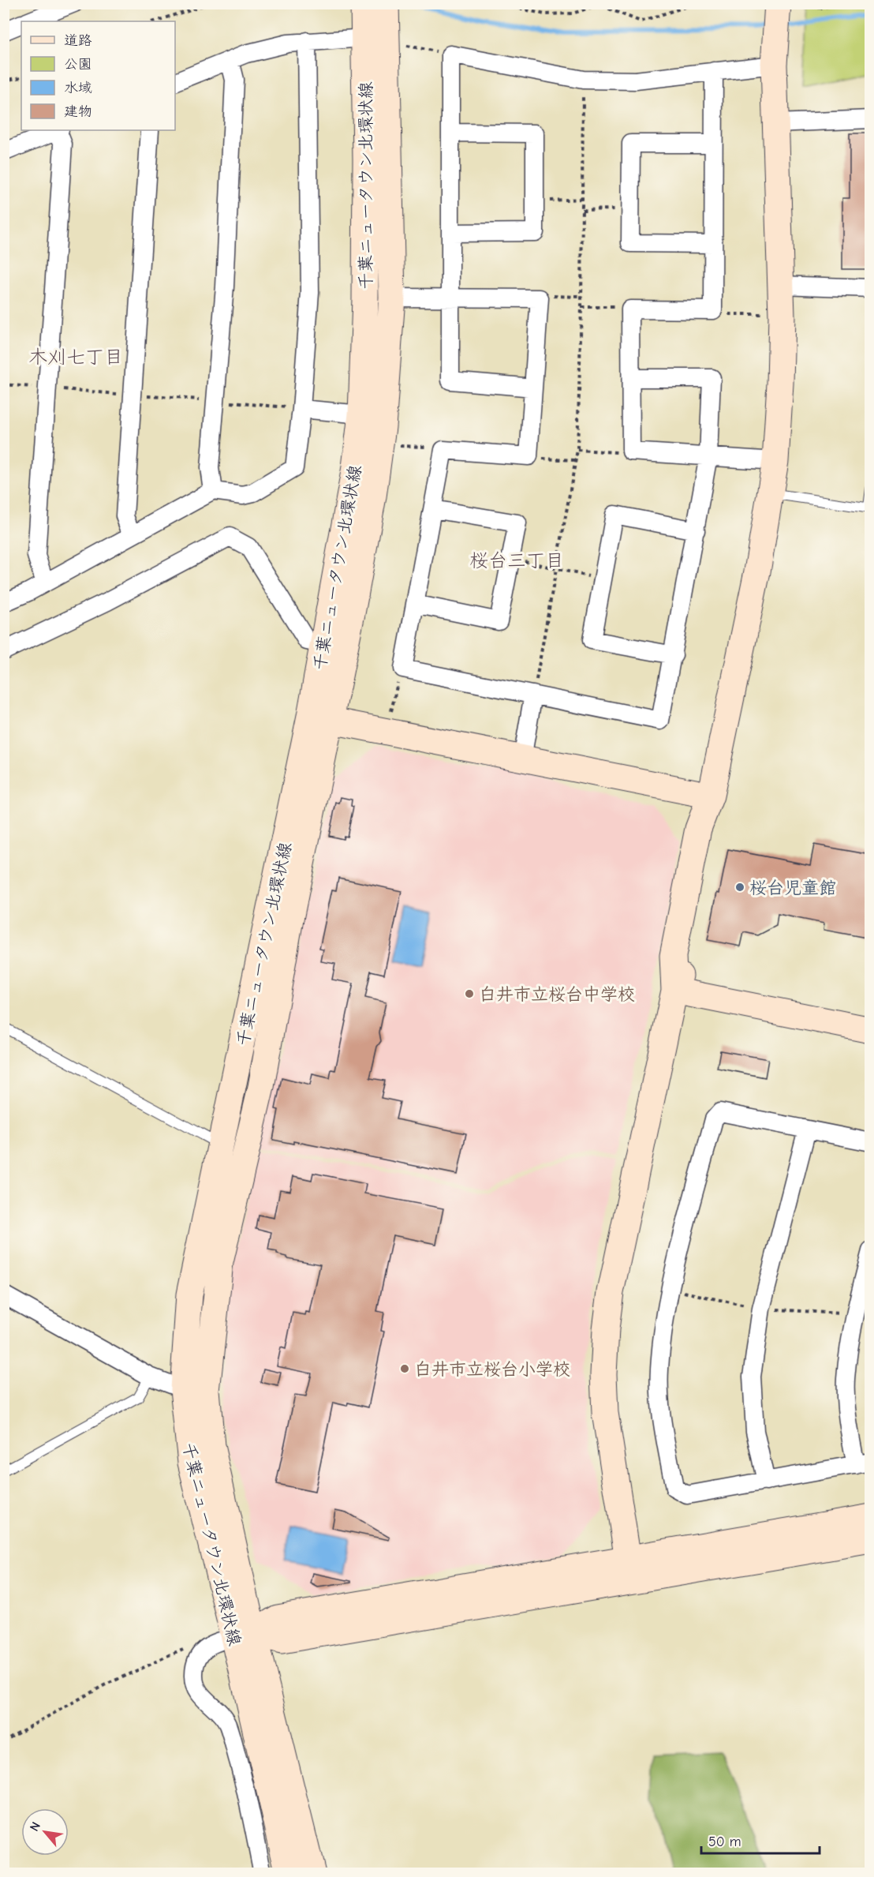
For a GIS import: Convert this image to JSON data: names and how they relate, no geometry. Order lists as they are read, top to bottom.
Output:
{
  "streets": {
    "main road": ["千葉ニュータウン北環状線"]
  },
  "districts": ["木刈七丁目", "桜台三丁目"],
  "places": ["桜台児童館", "白井市立桜台中学校", "白井市立桜台小学校"],
  "legend": [
    "道路",
    "公園",
    "水域",
    "建物"
  ],
  "scale_bar": "50 m",
  "north": "top left"
}
